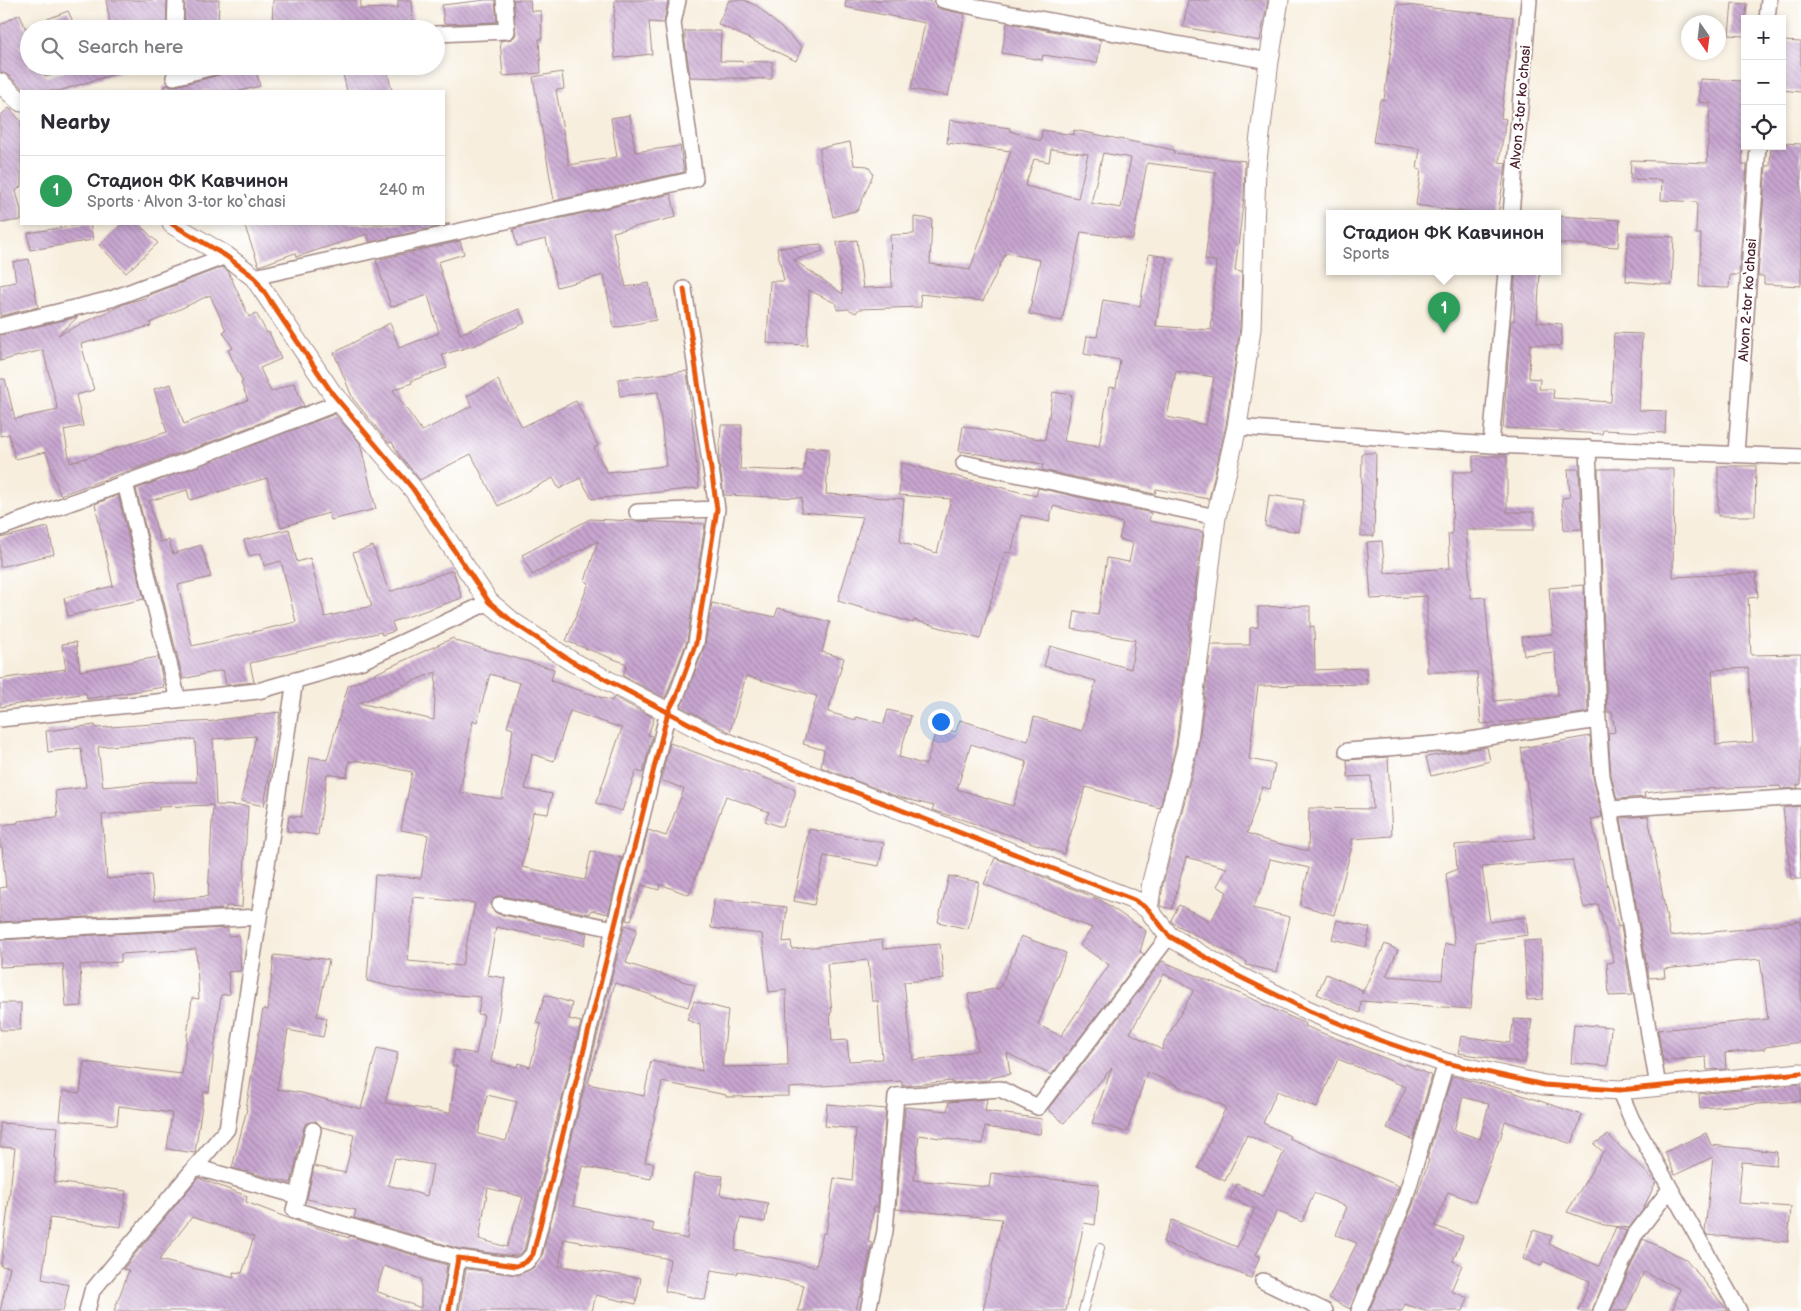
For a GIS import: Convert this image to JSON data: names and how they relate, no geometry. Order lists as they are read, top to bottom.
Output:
{
  "streets": {
    "street": ["Alvon 3-tor ko‘chasi", "Alvon 2-tor ko‘chasi"]
  },
  "north": "bottom",
  "page": {
    "map_buttons": ["+", "−"],
    "search": "Search here",
    "heading": "Nearby",
    "list": [
      {
        "mark": "1",
        "name": "Стадион ФК Кавчинон",
        "note": "Sports · Alvon 3-tor ko‘chasi",
        "value": "240 m"
      }
    ],
    "popup": ["Стадион ФК Кавчинон", "Sports"],
    "pins": "1"
  }
}
